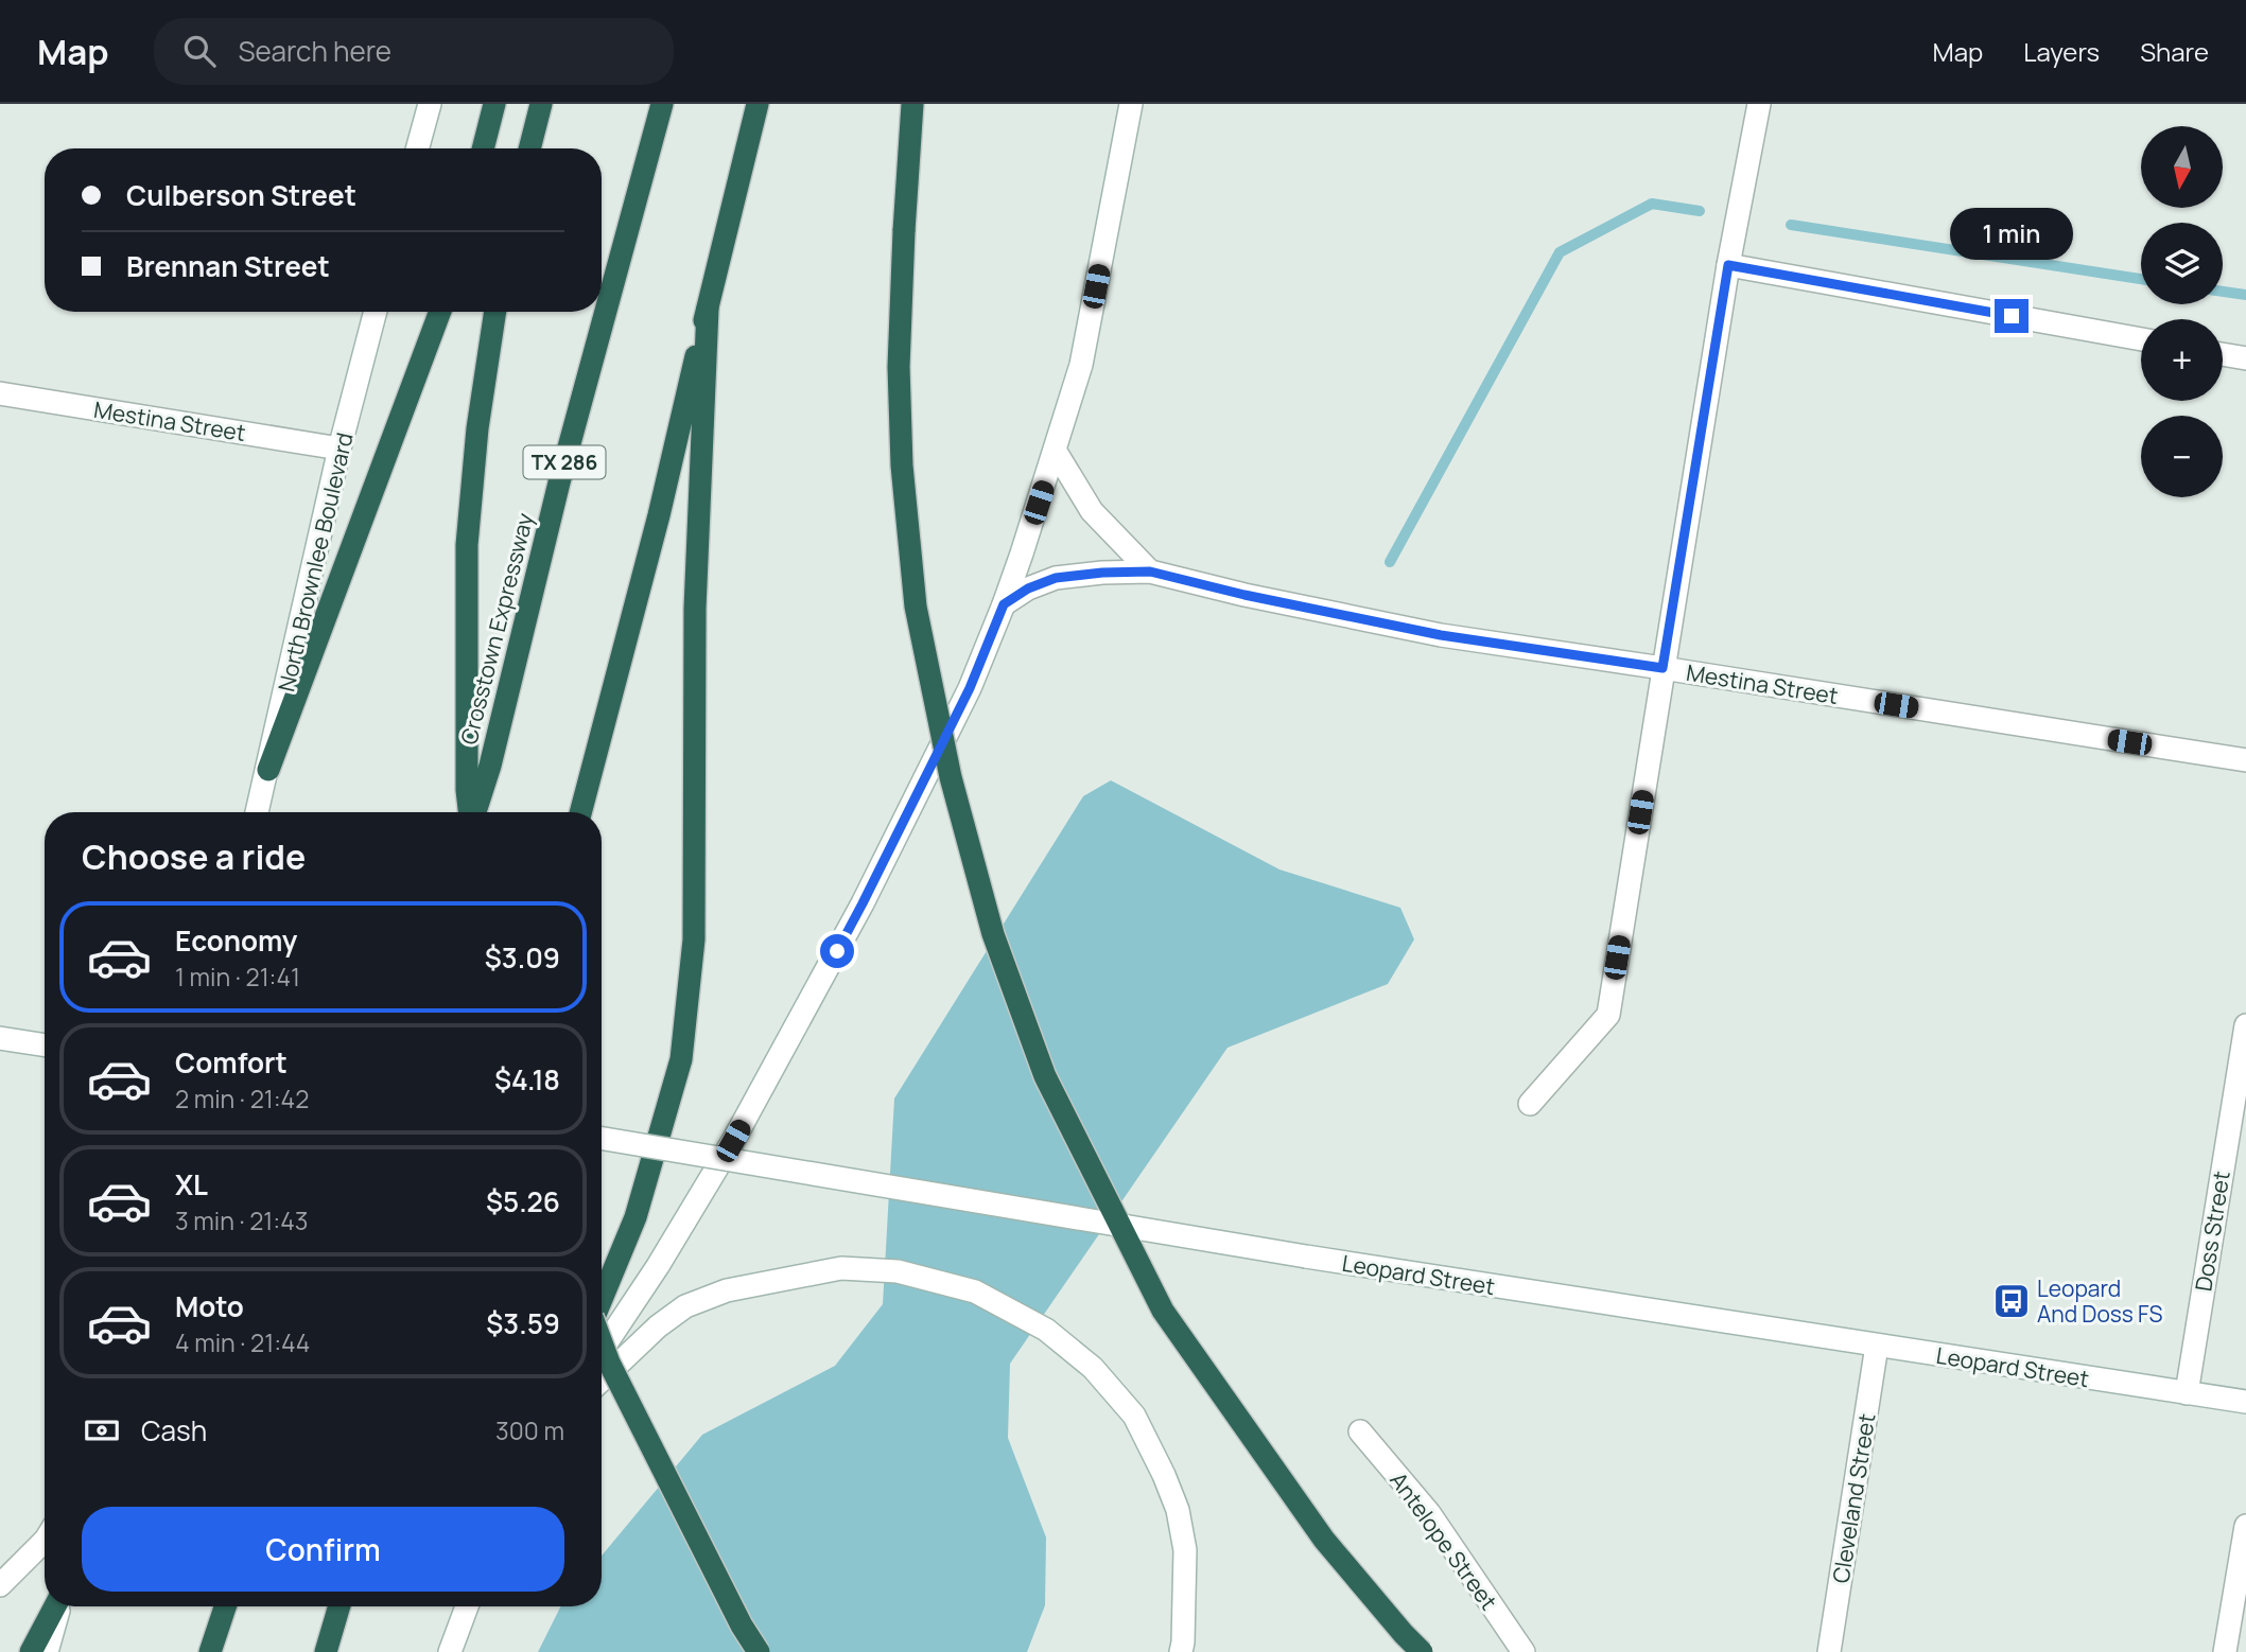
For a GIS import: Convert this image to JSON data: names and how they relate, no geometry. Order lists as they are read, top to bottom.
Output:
{
  "streets": {
    "highway": ["TX 286", "Crosstown Expressway"],
    "main road": [
      "Mestina Street",
      "North Brownlee Boulevard",
      "Doss Street",
      "Leopard Street",
      "Cleveland Street",
      "Antelope Street"
    ]
  },
  "crossings": [
    ["Mestina Street", "North Brownlee Boulevard"],
    ["Doss Street", "Leopard Street"],
    ["Leopard Street", "Cleveland Street"]
  ],
  "places": {
    "bus stop": ["Leopard And Doss FS"]
  },
  "north": "bottom",
  "page": {
    "header": "Map",
    "search": "Search here",
    "nav": ["Map", "Layers", "Share"],
    "map_buttons": ["+", "−"],
    "banner": ["Culberson Street", "Brennan Street"],
    "bubble": "1 min",
    "heading": "Choose a ride",
    "list": [
      {
        "name": "Economy",
        "note": "1 min · 21:41",
        "value": "$3.09"
      },
      {
        "name": "Comfort",
        "note": "2 min · 21:42",
        "value": "$4.18"
      },
      {
        "name": "XL",
        "note": "3 min · 21:43",
        "value": "$5.26"
      },
      {
        "name": "Moto",
        "note": "4 min · 21:44",
        "value": "$3.59"
      }
    ],
    "pay": ["Cash", "300 m"],
    "buttons": "Confirm"
  }
}
